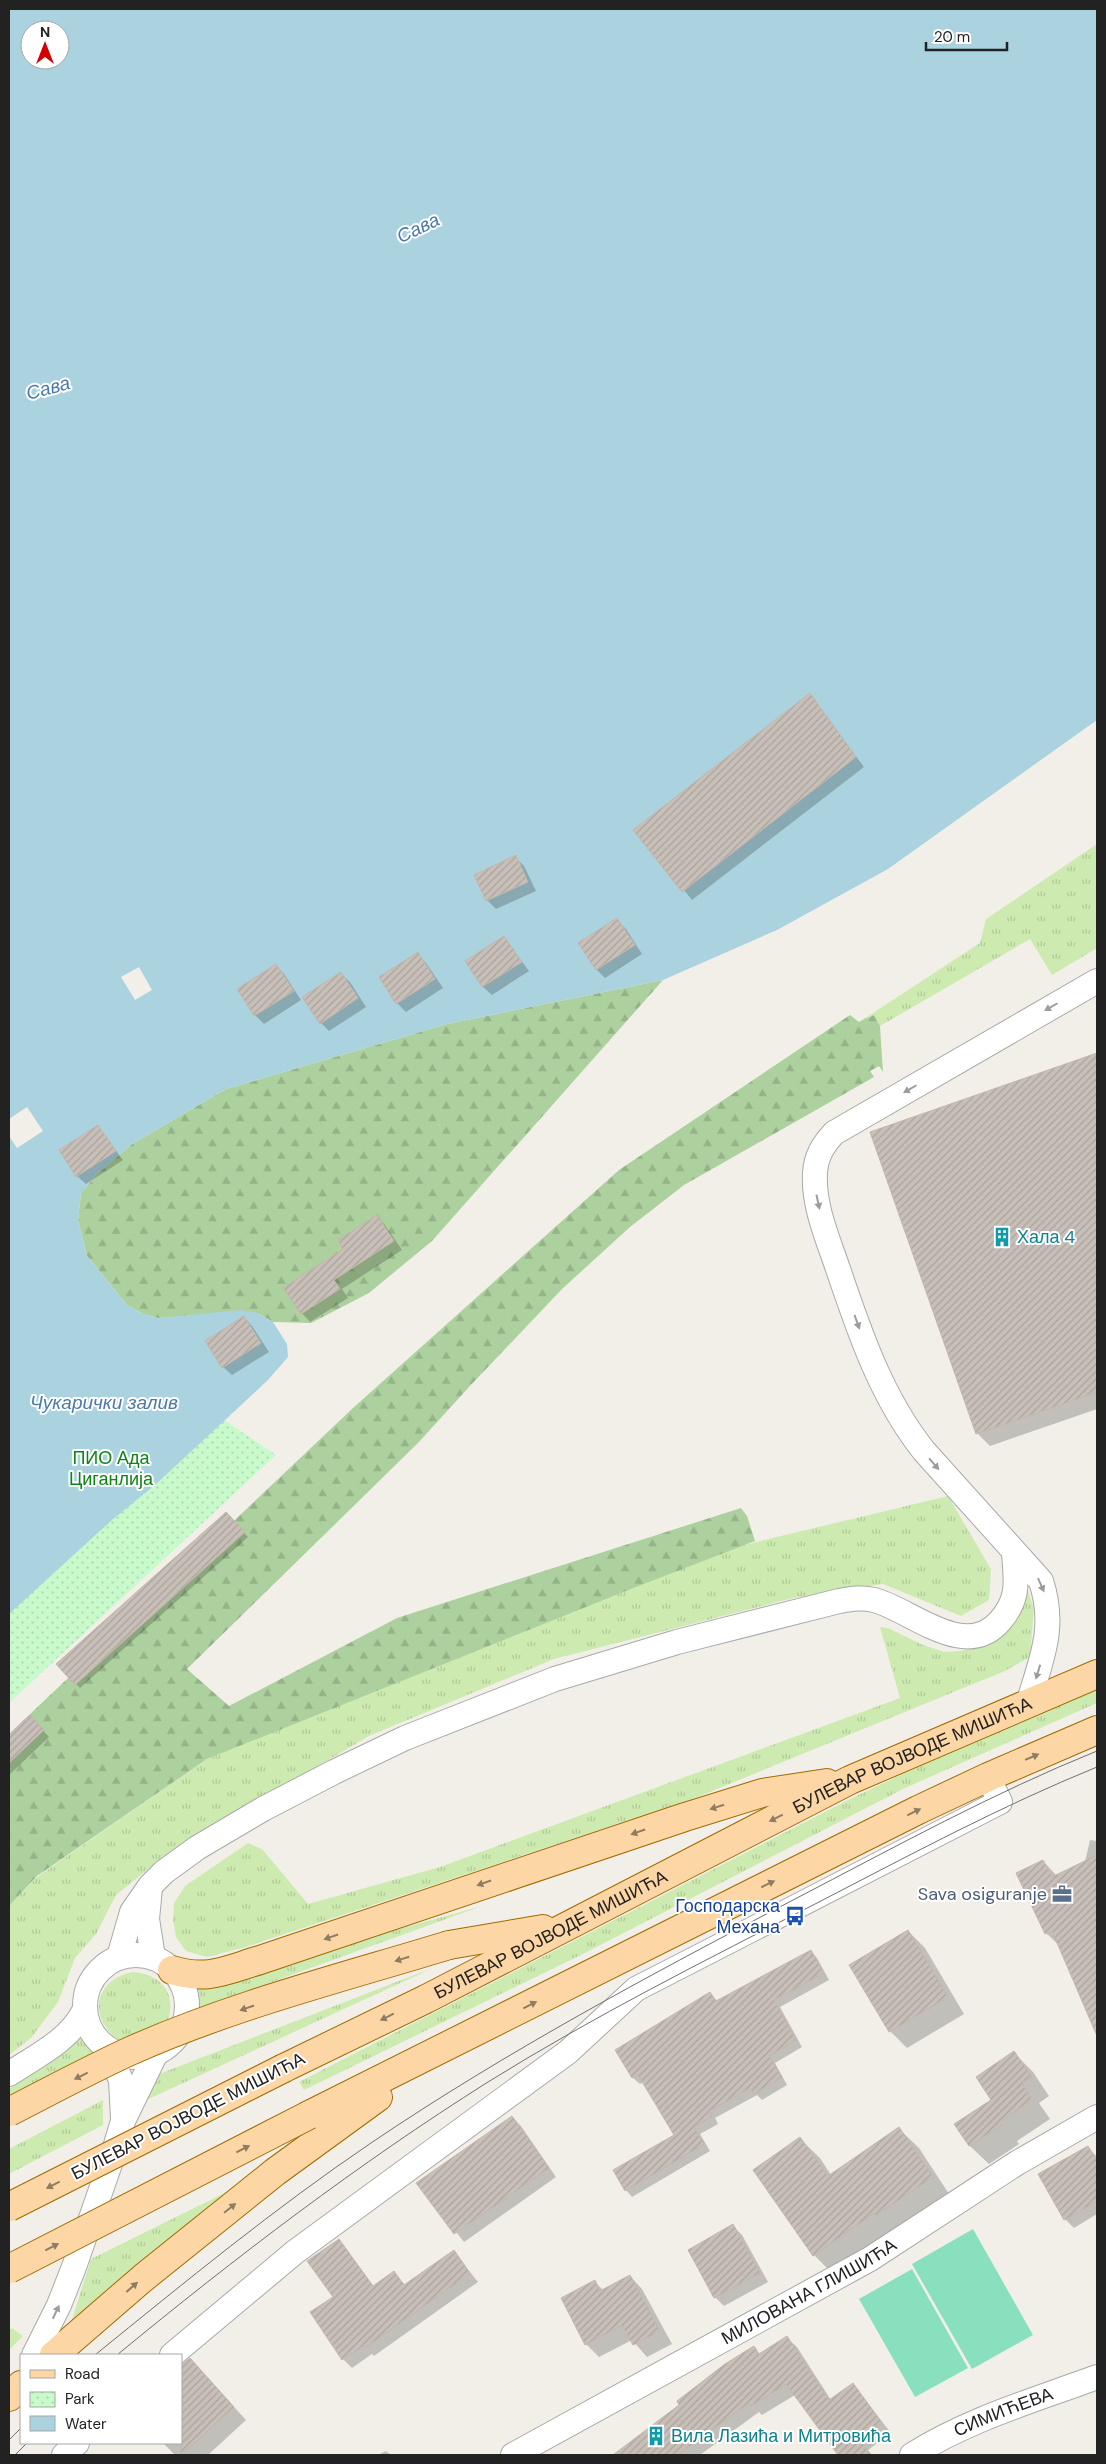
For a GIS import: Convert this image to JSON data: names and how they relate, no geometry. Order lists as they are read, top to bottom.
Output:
{
  "streets": {
    "main road": ["БУЛЕВАР ВОЈВОДЕ МИШИЋА"],
    "street": ["МИЛОВАНА ГЛИШИЋА", "СИМИЋЕВА"]
  },
  "water": ["Сава", "Чукарички залив"],
  "parks": ["ПИО Ада Циганлија"],
  "places": {
    "building": ["Хала 4", "Вила Лазића и Митровића"],
    "office": ["Sava osiguranje"],
    "bus stop": ["Господарска Механа"]
  },
  "legend": ["Road", "Park", "Water"],
  "scale_bar": "20 m",
  "north": "top"
}
